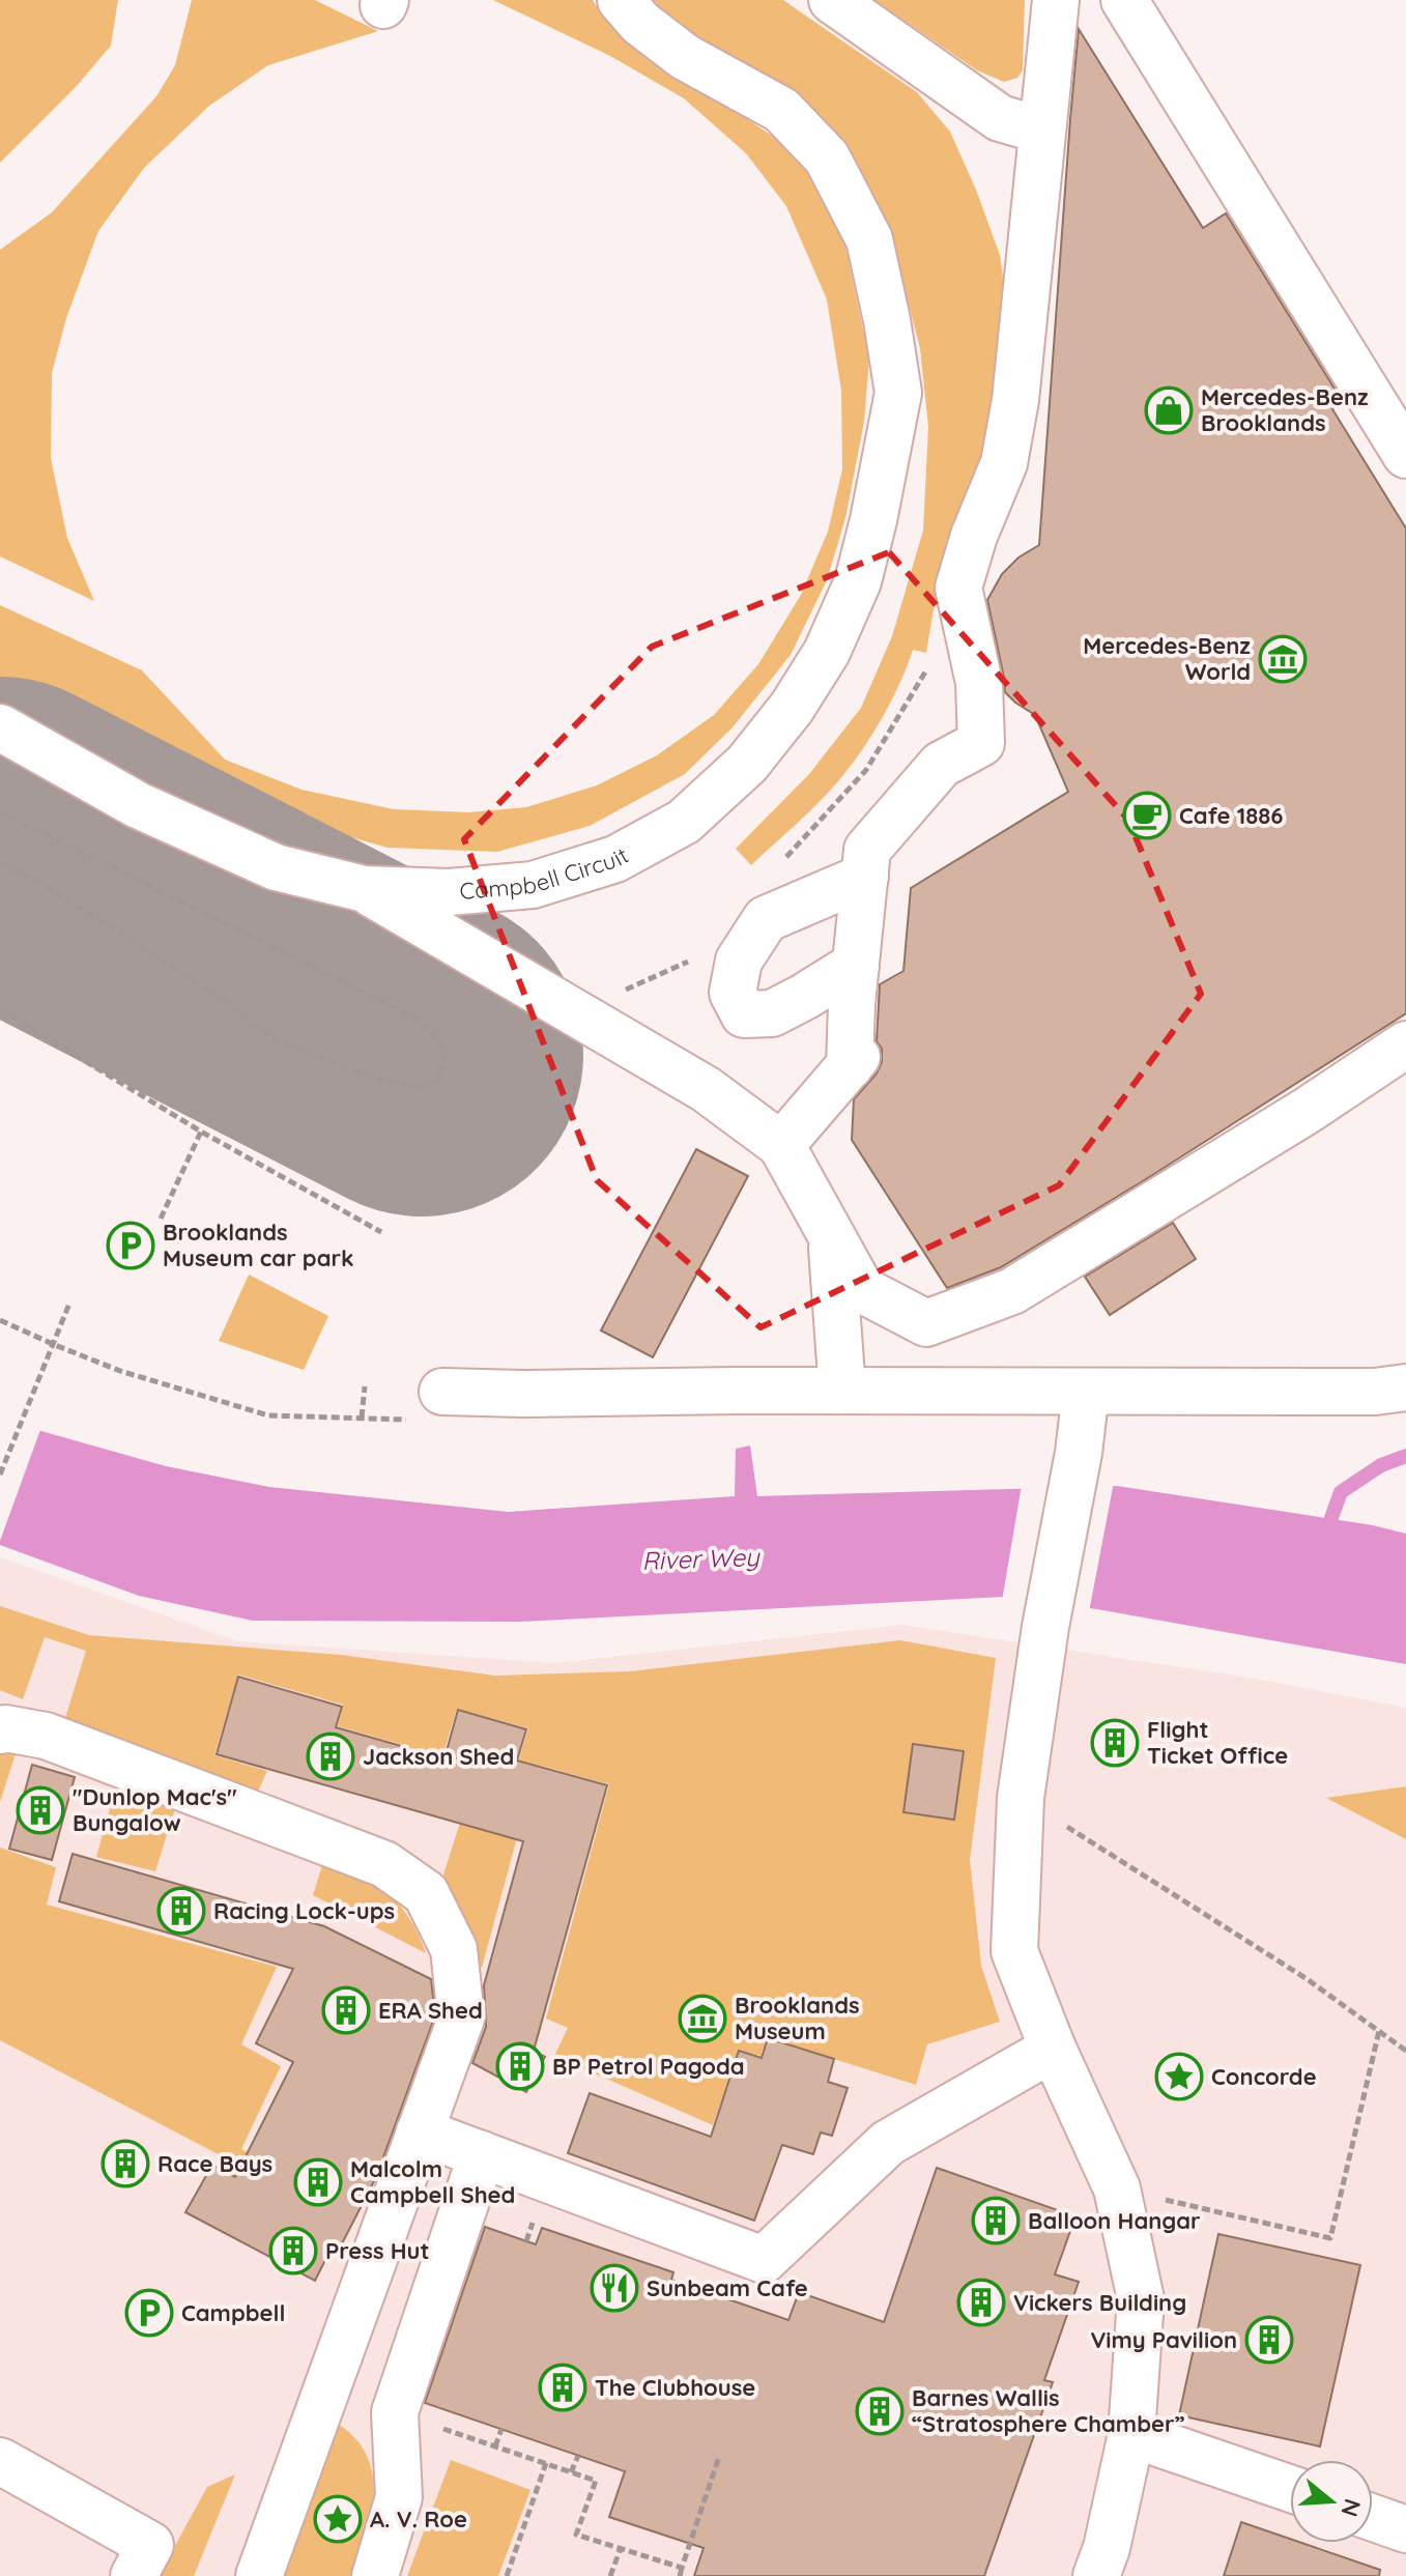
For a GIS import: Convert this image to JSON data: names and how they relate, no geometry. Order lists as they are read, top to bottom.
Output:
{
  "streets": {
    "lane": ["Campbell Circuit"]
  },
  "water": ["River Wey"],
  "places": {
    "shop": ["Mercedes-Benz Brooklands"],
    "museum": ["Mercedes-Benz World", "Brooklands Museum"],
    "cafe": ["Cafe 1886"],
    "parking": ["Brooklands Museum car park", "Campbell"],
    "building": [
      "Flight Ticket Office",
      "Jackson Shed",
      "\"Dunlop Mac's\" Bungalow",
      "Racing Lock-ups",
      "ERA Shed",
      "BP Petrol Pagoda",
      "Race Bays",
      "Malcolm Campbell Shed",
      "Balloon Hangar",
      "Press Hut",
      "Vickers Building",
      "Vimy Pavilion",
      "The Clubhouse",
      "Barnes Wallis “Stratosphere Chamber”"
    ],
    "place": ["Concorde", "A. V. Roe"],
    "restaurant": ["Sunbeam Cafe"]
  },
  "north": "right"
}
